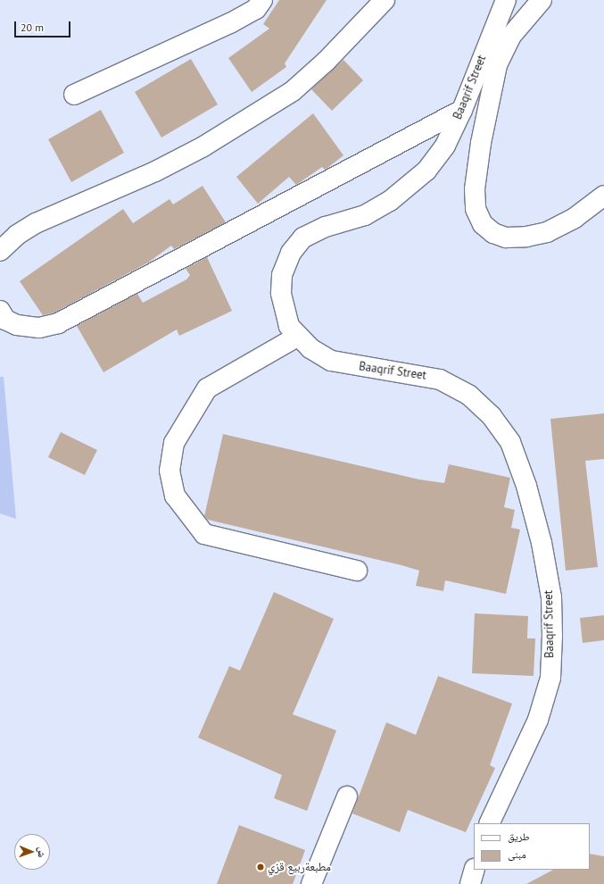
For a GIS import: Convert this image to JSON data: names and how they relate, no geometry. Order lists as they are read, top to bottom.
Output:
{
  "streets": {
    "street": ["Baaqrif Street"]
  },
  "places": ["مطبعةربيع قزي"],
  "legend": ["طريق", "مبنى"],
  "scale_bar": "20 m",
  "north": "right"
}
